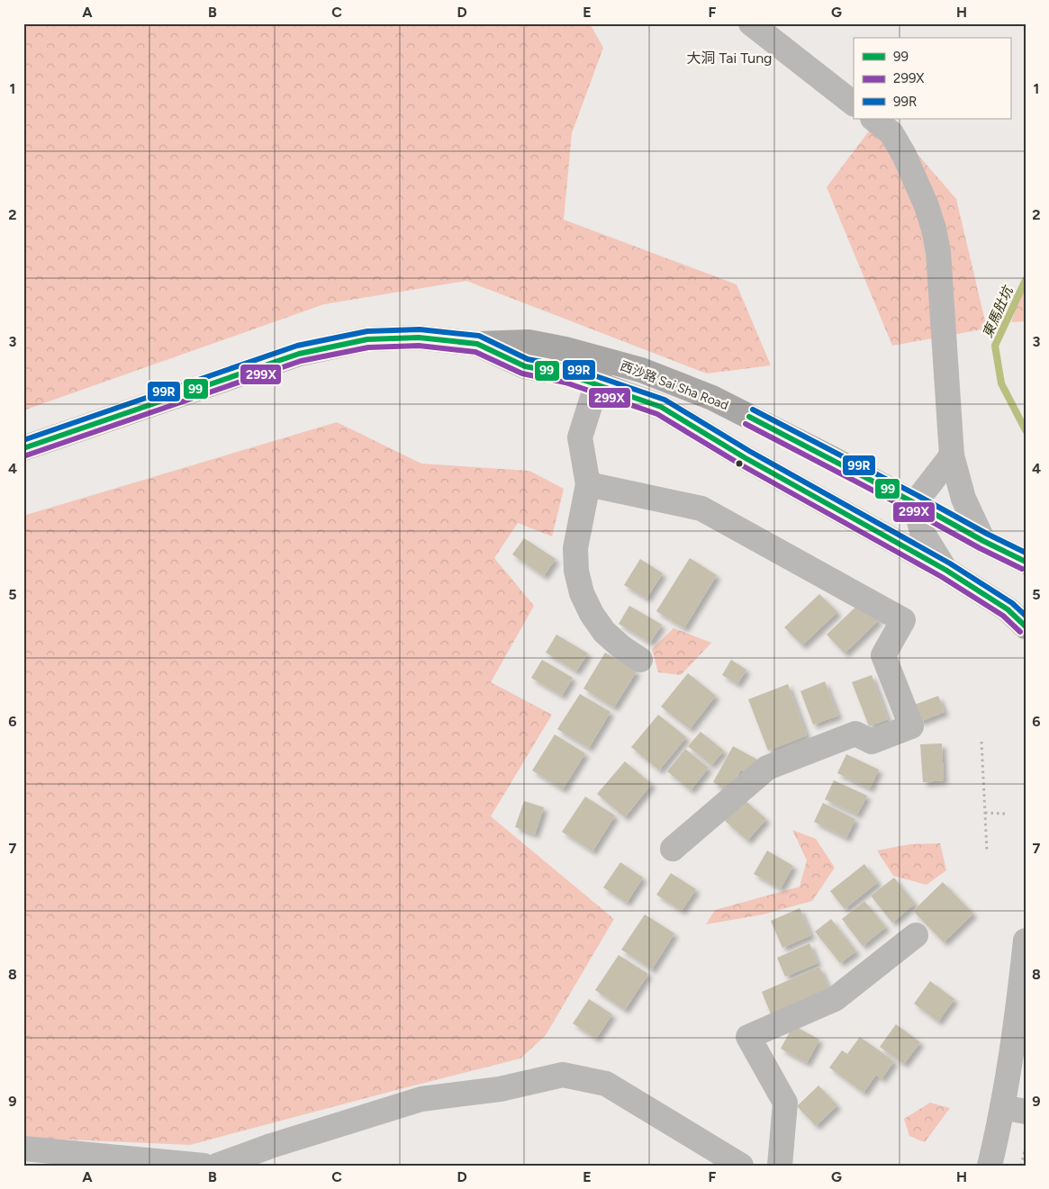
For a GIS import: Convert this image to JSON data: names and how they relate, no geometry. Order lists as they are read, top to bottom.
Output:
{
  "streets": {
    "main road": ["西沙路 Sai Sha Road"]
  },
  "districts": ["大洞 Tai Tung"],
  "water": ["東馬肚坑"],
  "lines": ["transit line 99R", "transit line 99", "transit line 299X"],
  "legend": ["99", "299X", "99R"],
  "grid": {
    "columns": [
      "A",
      "B",
      "C",
      "D",
      "E",
      "F",
      "G",
      "H"
    ],
    "rows": [
      "1",
      "2",
      "3",
      "4",
      "5",
      "6",
      "7",
      "8",
      "9"
    ]
  }
}
